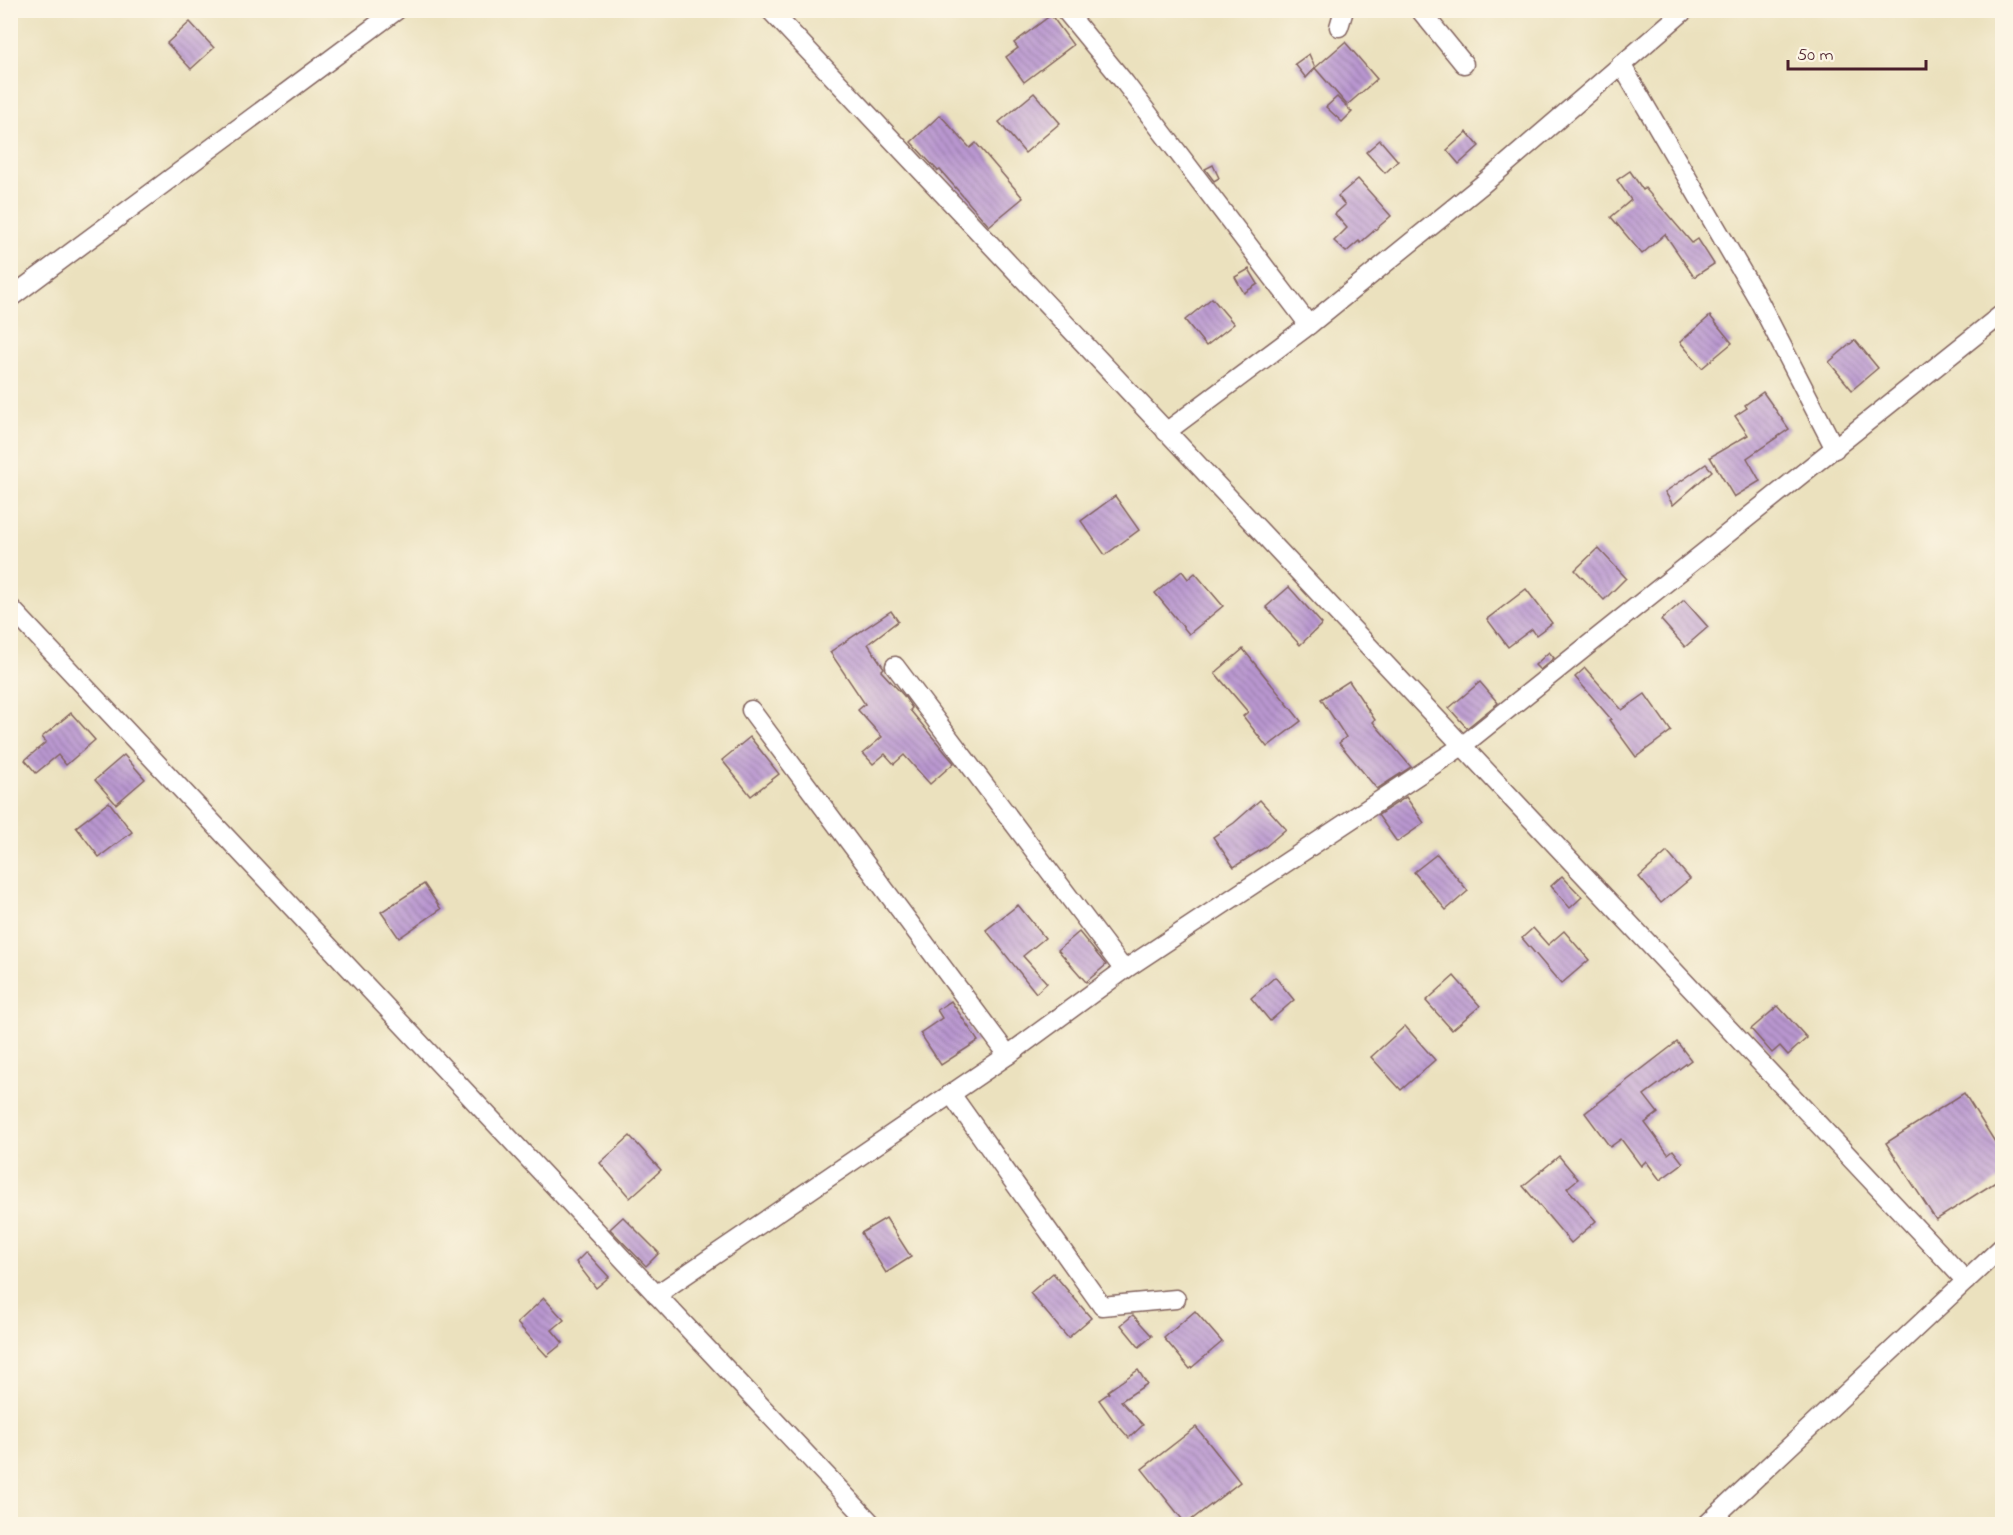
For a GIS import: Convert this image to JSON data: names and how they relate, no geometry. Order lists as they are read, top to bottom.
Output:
{
  "scale_bar": "50 m"
}
